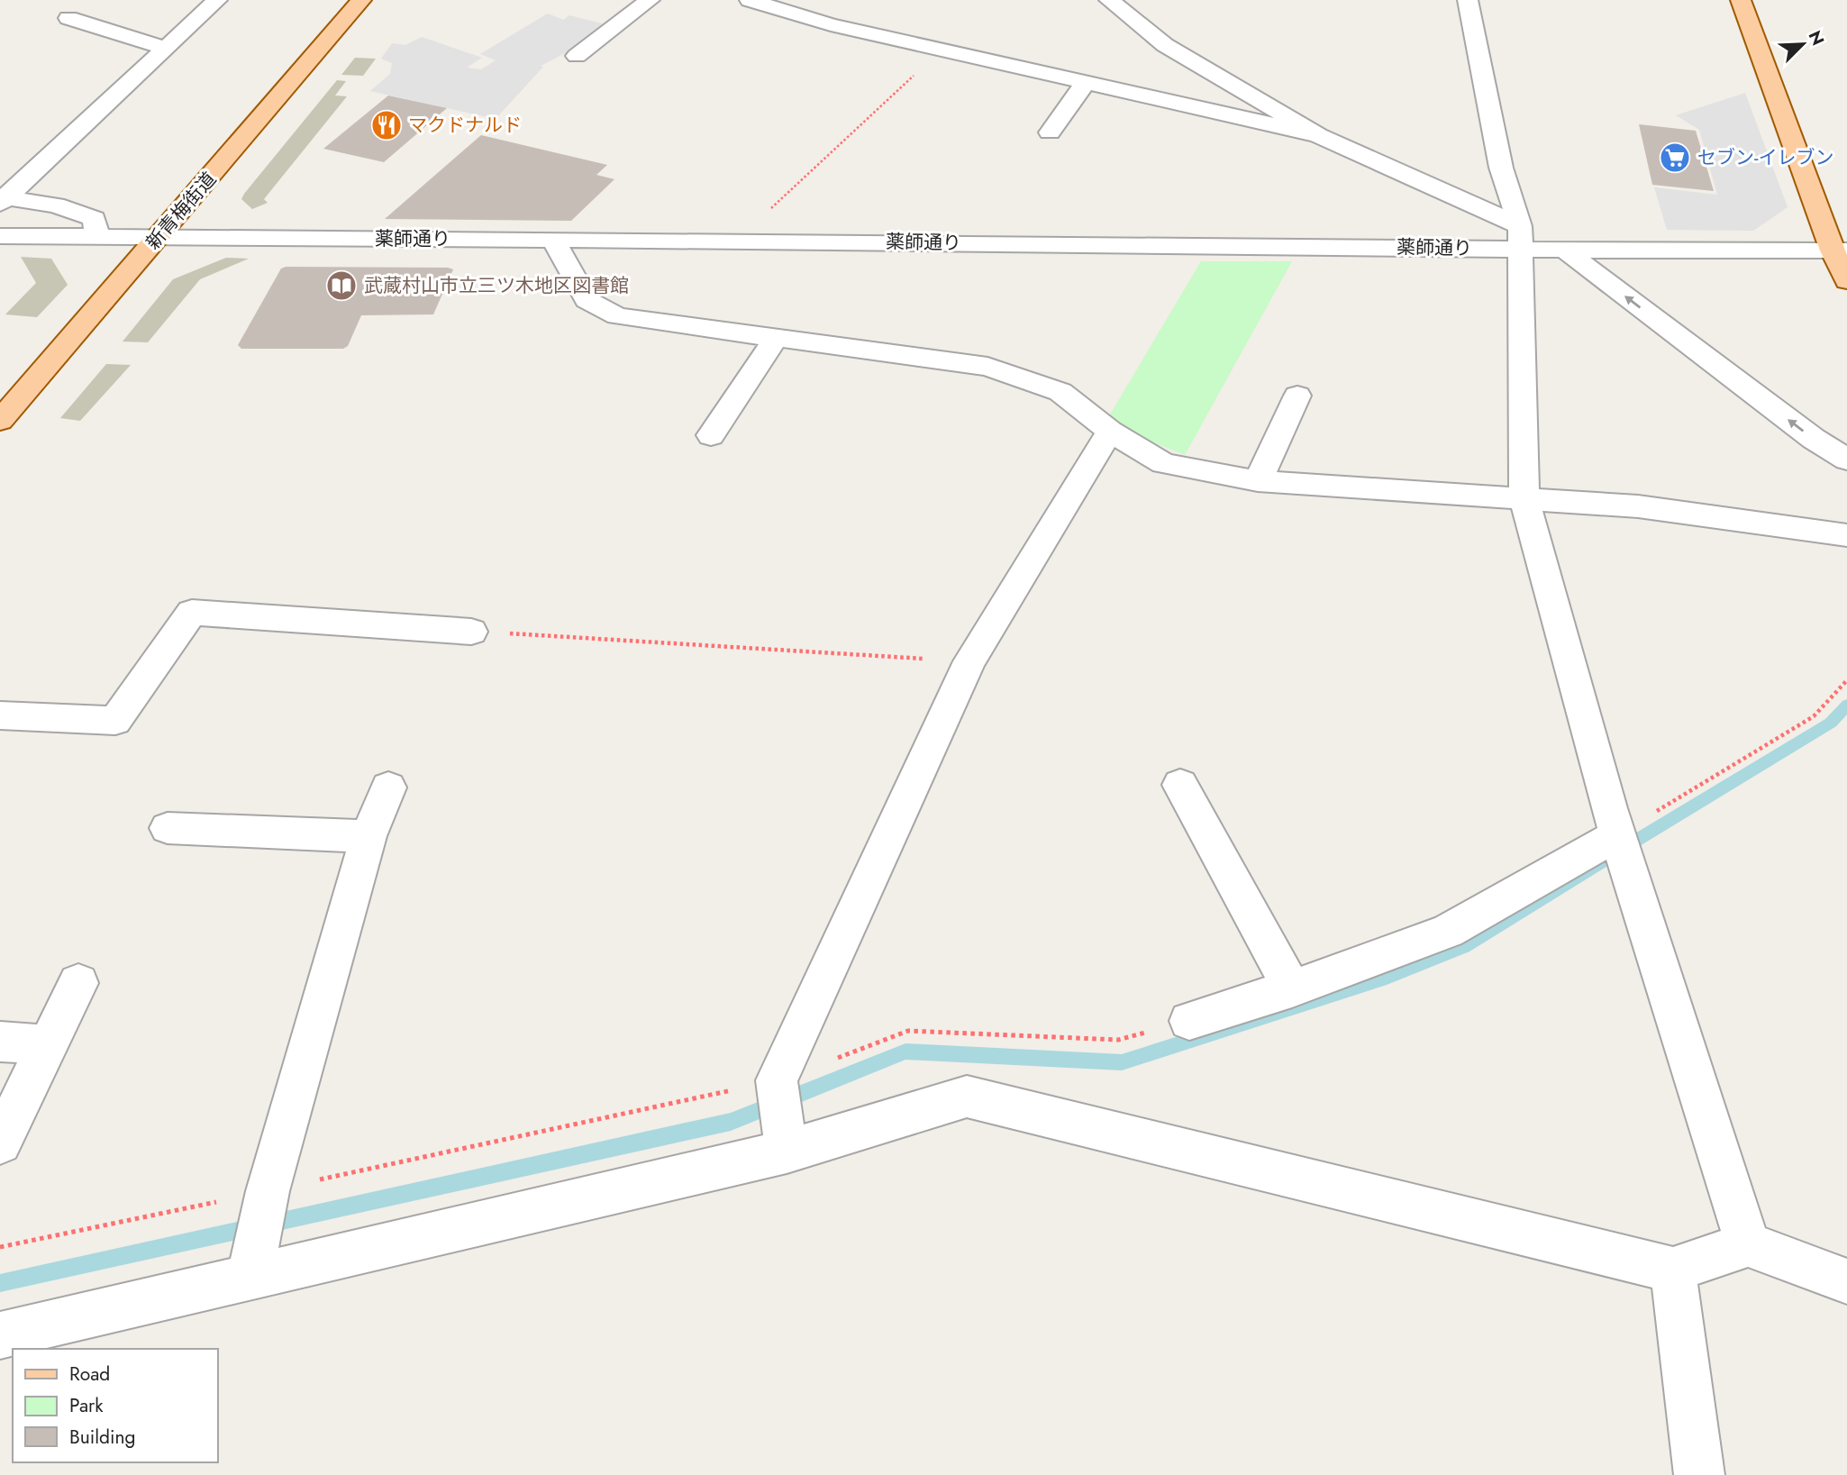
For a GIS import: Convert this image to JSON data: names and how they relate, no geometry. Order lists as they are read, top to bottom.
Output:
{
  "streets": {
    "main road": ["新青梅街道"],
    "street": ["薬師通り"]
  },
  "crossings": [
    ["新青梅街道", "薬師通り"]
  ],
  "places": {
    "restaurant": ["マクドナルド"],
    "supermarket": ["セブン-イレブン"],
    "library": ["武蔵村山市立三ツ木地区図書館"]
  },
  "legend": ["Road", "Park", "Building"],
  "north": "top right"
}
